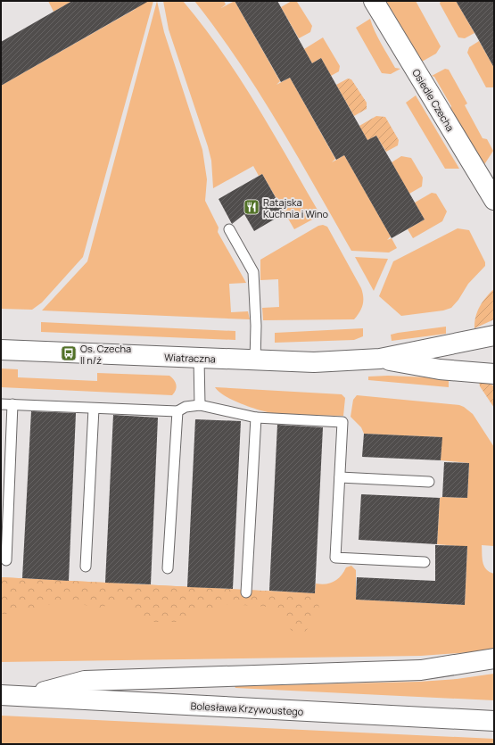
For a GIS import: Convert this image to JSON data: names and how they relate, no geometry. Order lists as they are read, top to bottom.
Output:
{
  "streets": {
    "main road": ["Osiedle Czecha", "Wiatraczna", "Bolesława Krzywoustego"]
  },
  "places": {
    "restaurant": ["Ratajska Kuchnia i Wino"],
    "bus stop": ["Os. Czecha II n/ż"]
  }
}
